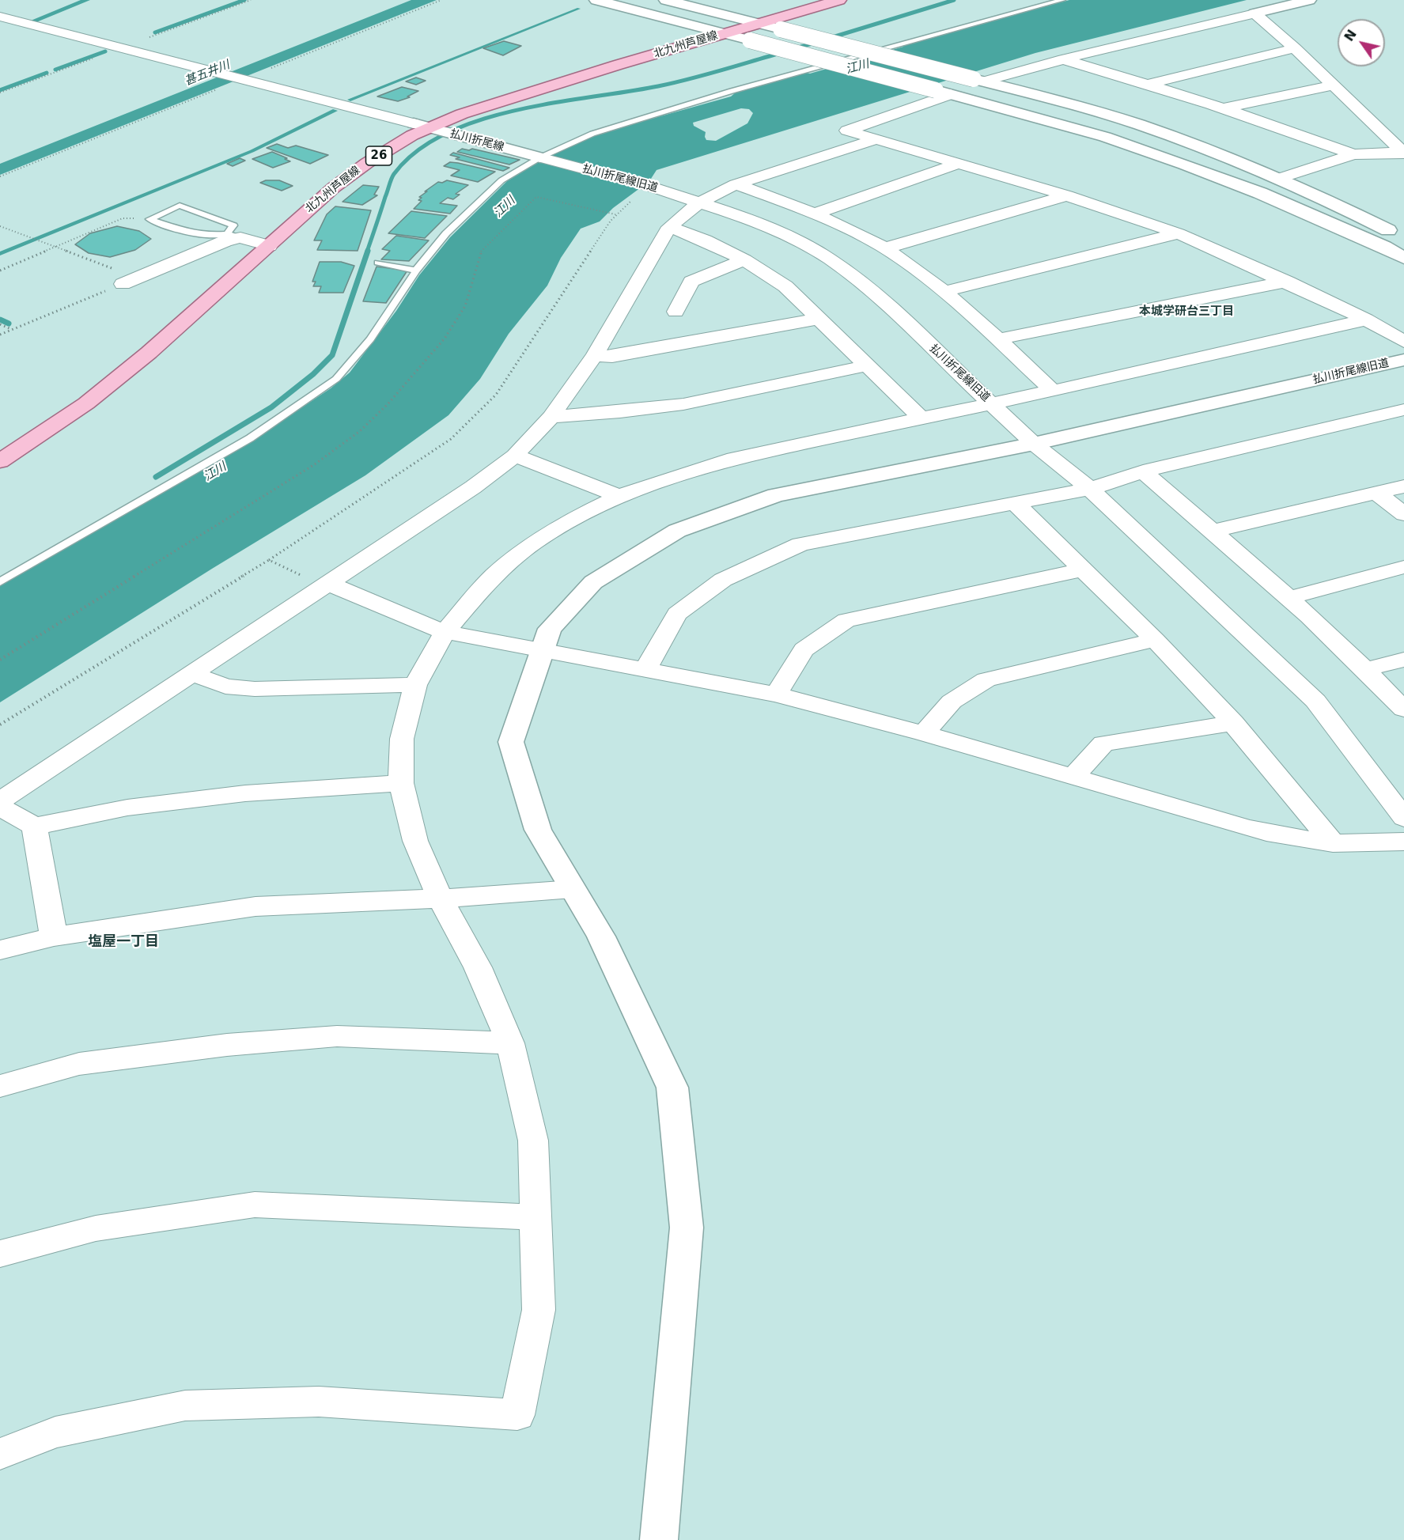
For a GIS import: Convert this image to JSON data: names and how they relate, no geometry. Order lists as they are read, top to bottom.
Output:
{
  "streets": {
    "main road": ["北九州芦屋線", "26"],
    "street": ["払川折尾線", "払川折尾線旧道"]
  },
  "crossings": [
    ["北九州芦屋線", "払川折尾線"],
    ["払川折尾線", "払川折尾線旧道"]
  ],
  "districts": ["本城学研台三丁目", "塩屋一丁目"],
  "water": ["江川", "甚五井川"],
  "north": "top left"
}
